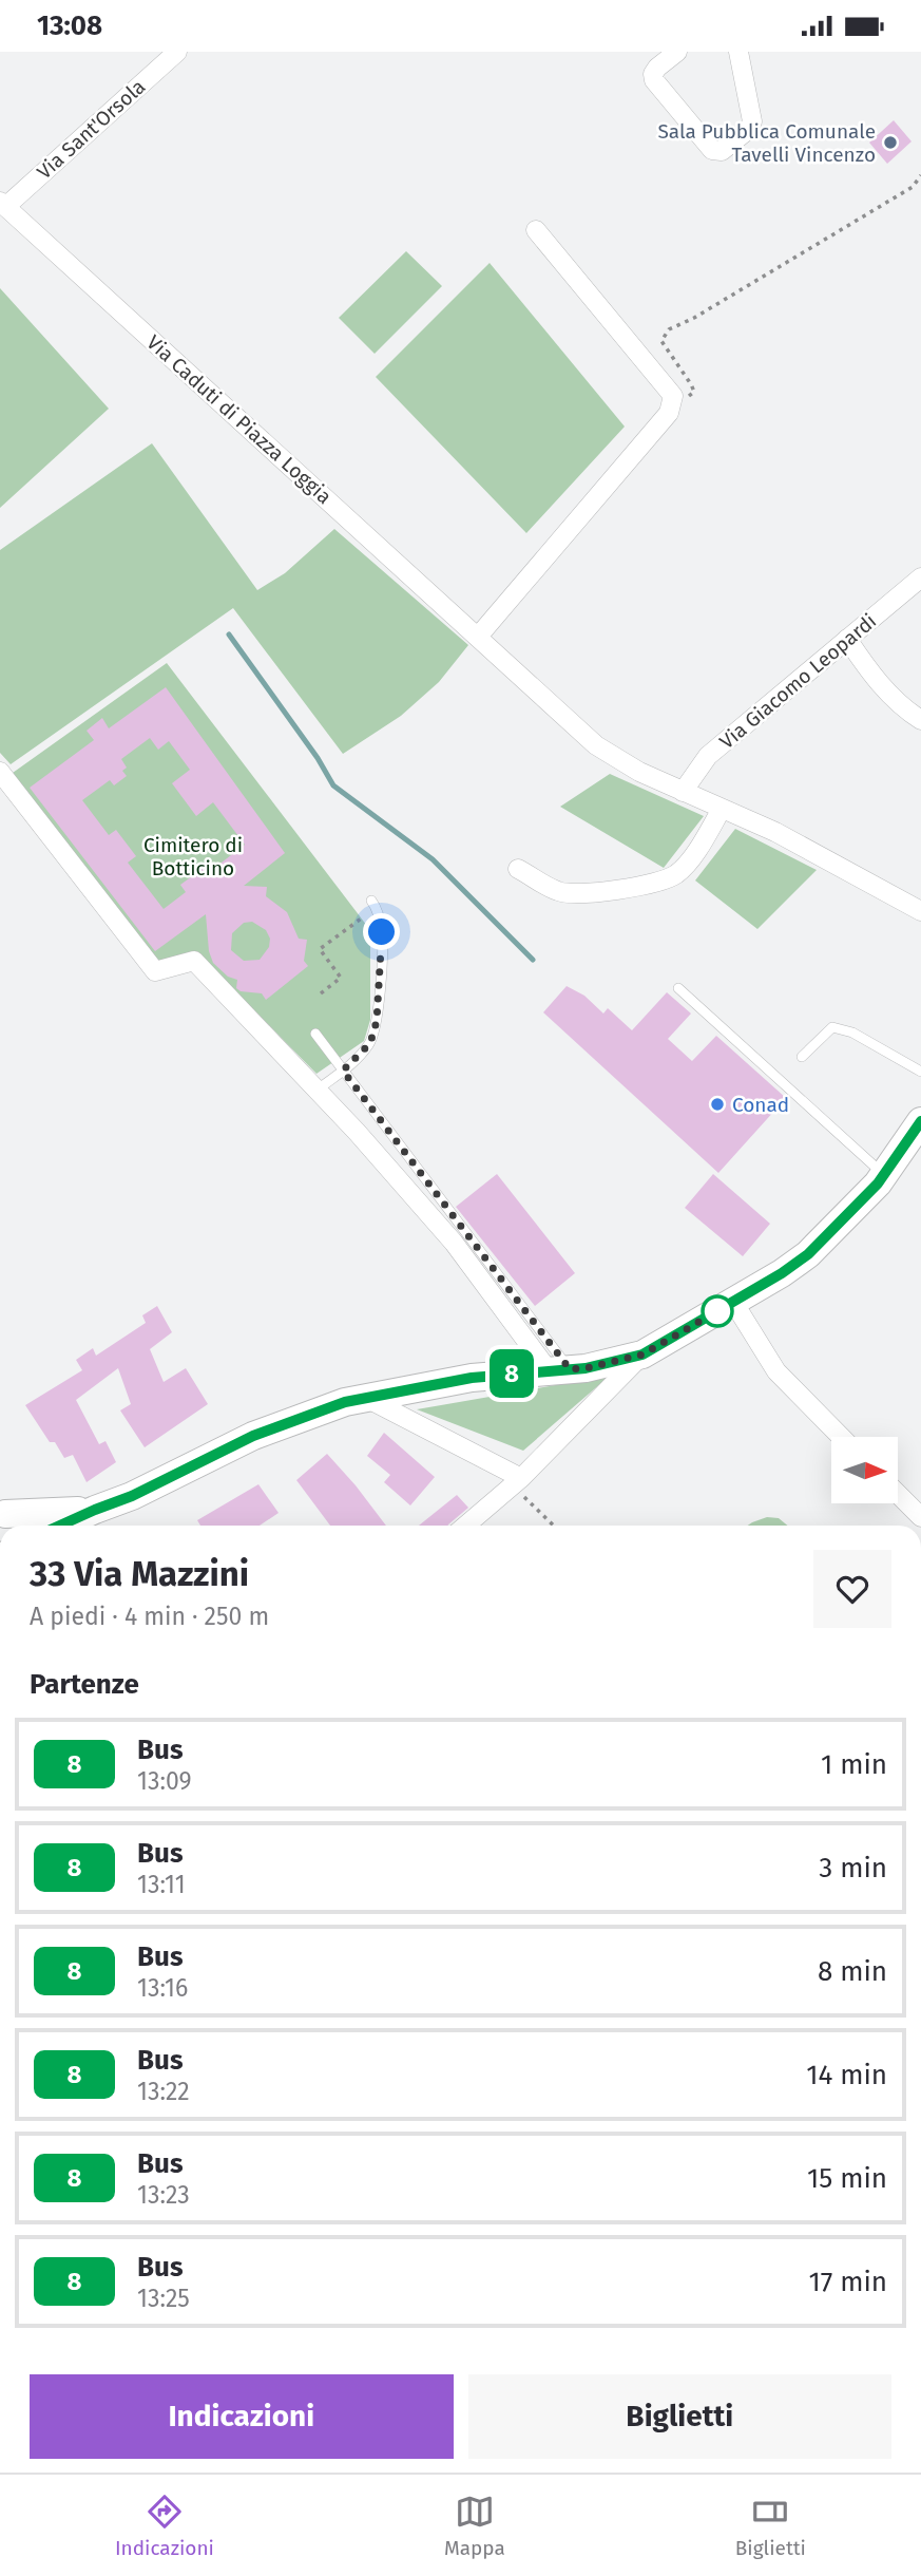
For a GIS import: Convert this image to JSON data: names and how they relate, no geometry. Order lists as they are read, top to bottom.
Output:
{
  "streets": {
    "street": ["Via Sant'Orsola", "Via Caduti di Piazza Loggia", "Via Giacomo Leopardi"]
  },
  "crossings": [
    ["Via Sant'Orsola", "Via Caduti di Piazza Loggia"],
    ["Via Caduti di Piazza Loggia", "Via Giacomo Leopardi"]
  ],
  "parks": ["Cimitero di Botticino"],
  "places": ["Sala Pubblica Comunale Tavelli Vincenzo", "Conad"],
  "lines": ["bus line 8"],
  "north": "right",
  "page": {
    "status": "13:08",
    "on_map": "8",
    "heading": [
      ["33 Via Mazzini", "A piedi · 4 min · 250 m"],
      "Partenze"
    ],
    "list": [
      {
        "mark": "8",
        "name": "Bus",
        "note": "13:09",
        "value": "1 min"
      },
      {
        "mark": "8",
        "name": "Bus",
        "note": "13:11",
        "value": "3 min"
      },
      {
        "mark": "8",
        "name": "Bus",
        "note": "13:16",
        "value": "8 min"
      },
      {
        "mark": "8",
        "name": "Bus",
        "note": "13:22",
        "value": "14 min"
      },
      {
        "mark": "8",
        "name": "Bus",
        "note": "13:23",
        "value": "15 min"
      },
      {
        "mark": "8",
        "name": "Bus",
        "note": "13:25",
        "value": "17 min"
      }
    ],
    "buttons": ["Indicazioni", "Biglietti"],
    "tabs": ["Indicazioni", "Mappa", "Biglietti"]
  }
}
